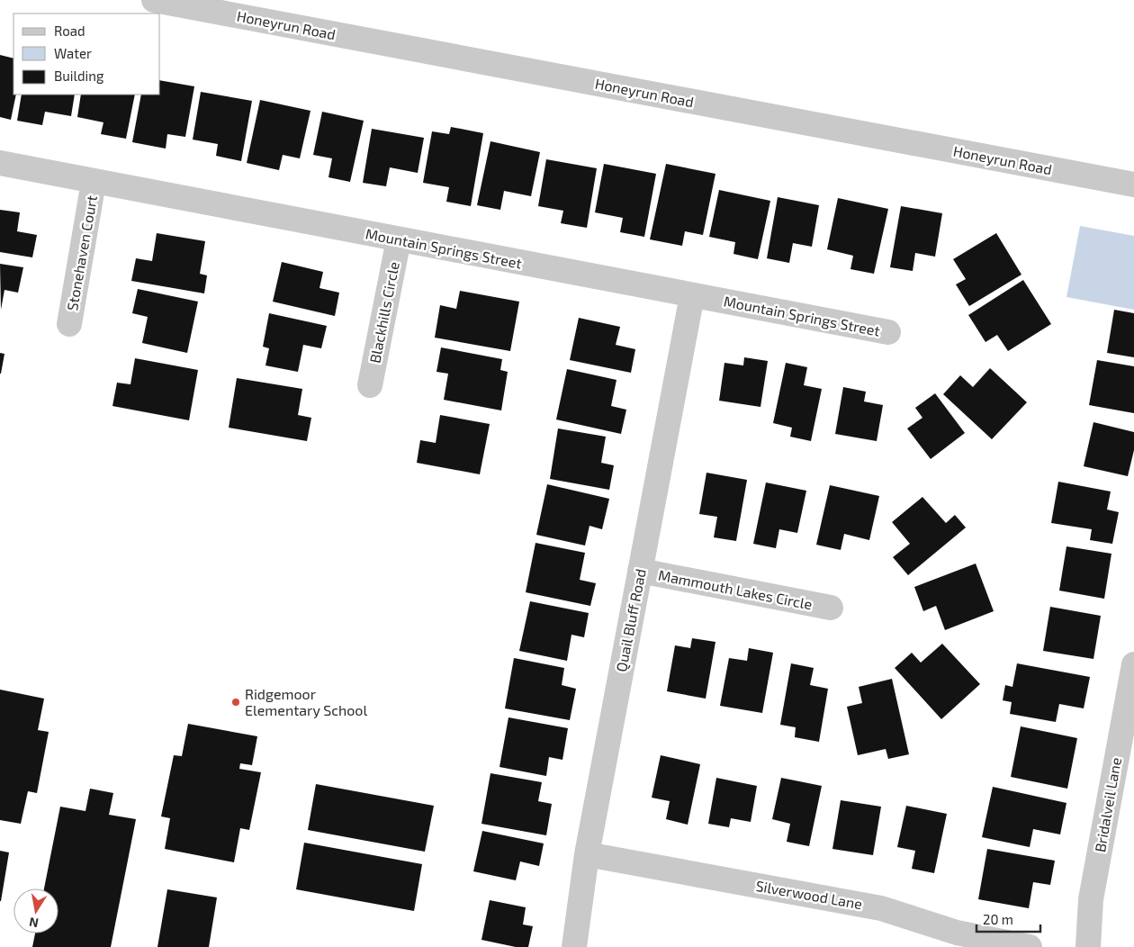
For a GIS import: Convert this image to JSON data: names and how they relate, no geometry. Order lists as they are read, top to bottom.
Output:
{
  "streets": {
    "street": [
      "Honeyrun Road",
      "Mountain Springs Street",
      "Stonehaven Court",
      "Blackhills Circle",
      "Mammouth Lakes Circle",
      "Quail Bluff Road",
      "Bridalveil Lane",
      "Silverwood Lane"
    ]
  },
  "crossings": [
    ["Mountain Springs Street", "Stonehaven Court"],
    ["Mountain Springs Street", "Blackhills Circle"],
    ["Mountain Springs Street", "Quail Bluff Road"],
    ["Mammouth Lakes Circle", "Quail Bluff Road"],
    ["Quail Bluff Road", "Silverwood Lane"]
  ],
  "places": ["Ridgemoor Elementary School"],
  "legend": ["Road", "Water", "Building"],
  "scale_bar": "20 m",
  "north": "bottom"
}
